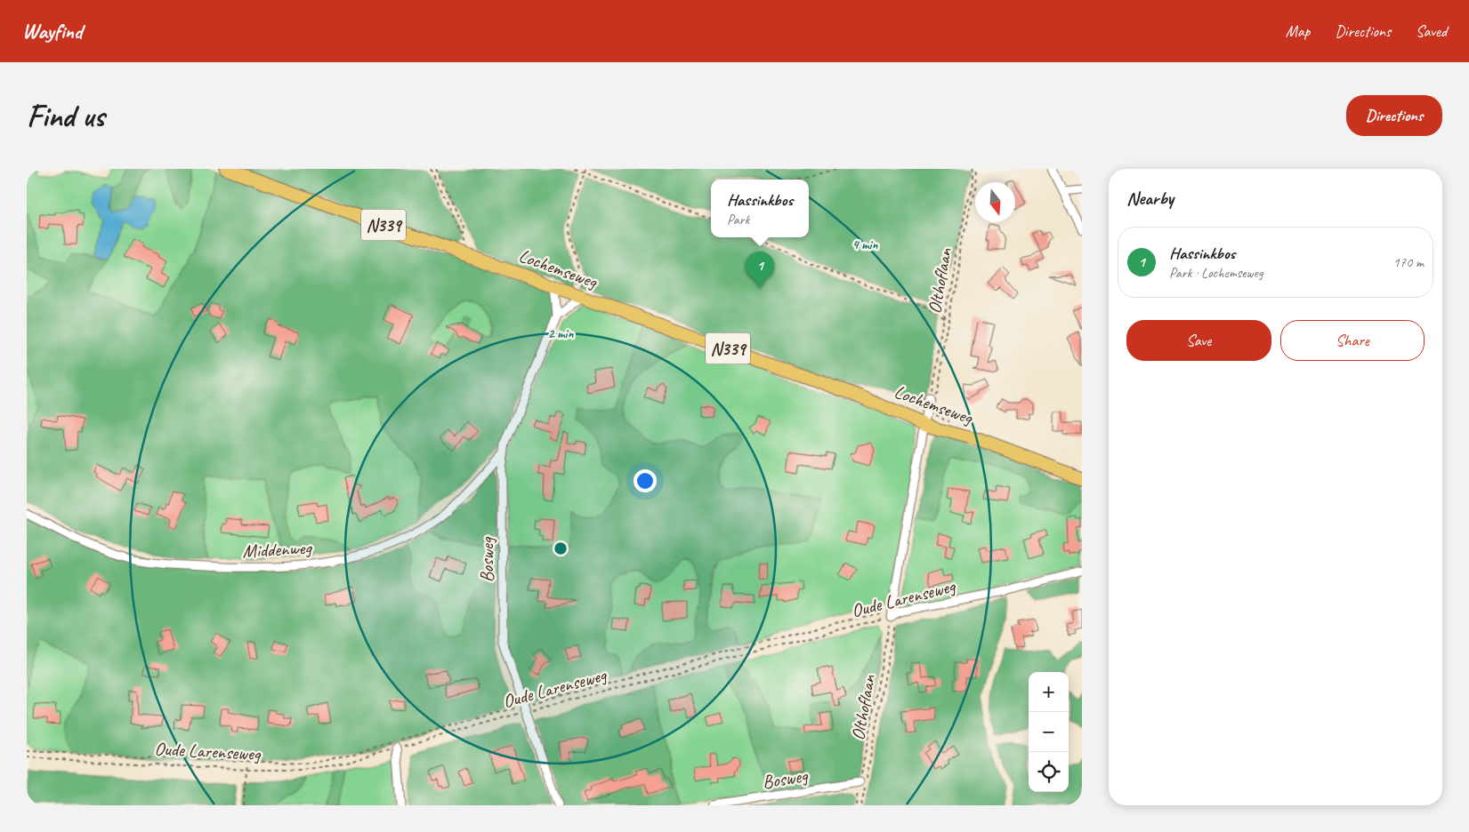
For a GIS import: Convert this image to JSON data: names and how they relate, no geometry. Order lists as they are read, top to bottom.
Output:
{
  "streets": {
    "main road": ["N339", "Lochemseweg"],
    "street": ["Middenweg", "Bosweg", "Oude Larenseweg"],
    "path": ["Olthoflaan"]
  },
  "crossings": [
    ["Lochemseweg", "Bosweg"],
    ["Olthoflaan", "Bosweg"],
    ["Olthoflaan", "Oude Larenseweg"],
    ["Middenweg", "Bosweg"],
    ["Bosweg", "Oude Larenseweg"]
  ],
  "north": "bottom",
  "page": {
    "header": "Wayfind",
    "nav": ["Map", "Directions", "Saved"],
    "buttons": [
      "Directions",
      ["Save", "Share"]
    ],
    "title": "Find us",
    "heading": "Nearby",
    "popup": ["Hassinkbos", "Park"],
    "list": [
      {
        "mark": "1",
        "name": "Hassinkbos",
        "note": "Park · Lochemseweg",
        "value": "170 m"
      }
    ],
    "pins": "1",
    "map_buttons": ["+", "−"]
  },
  "rings": ["4 min", "2 min"]
}
